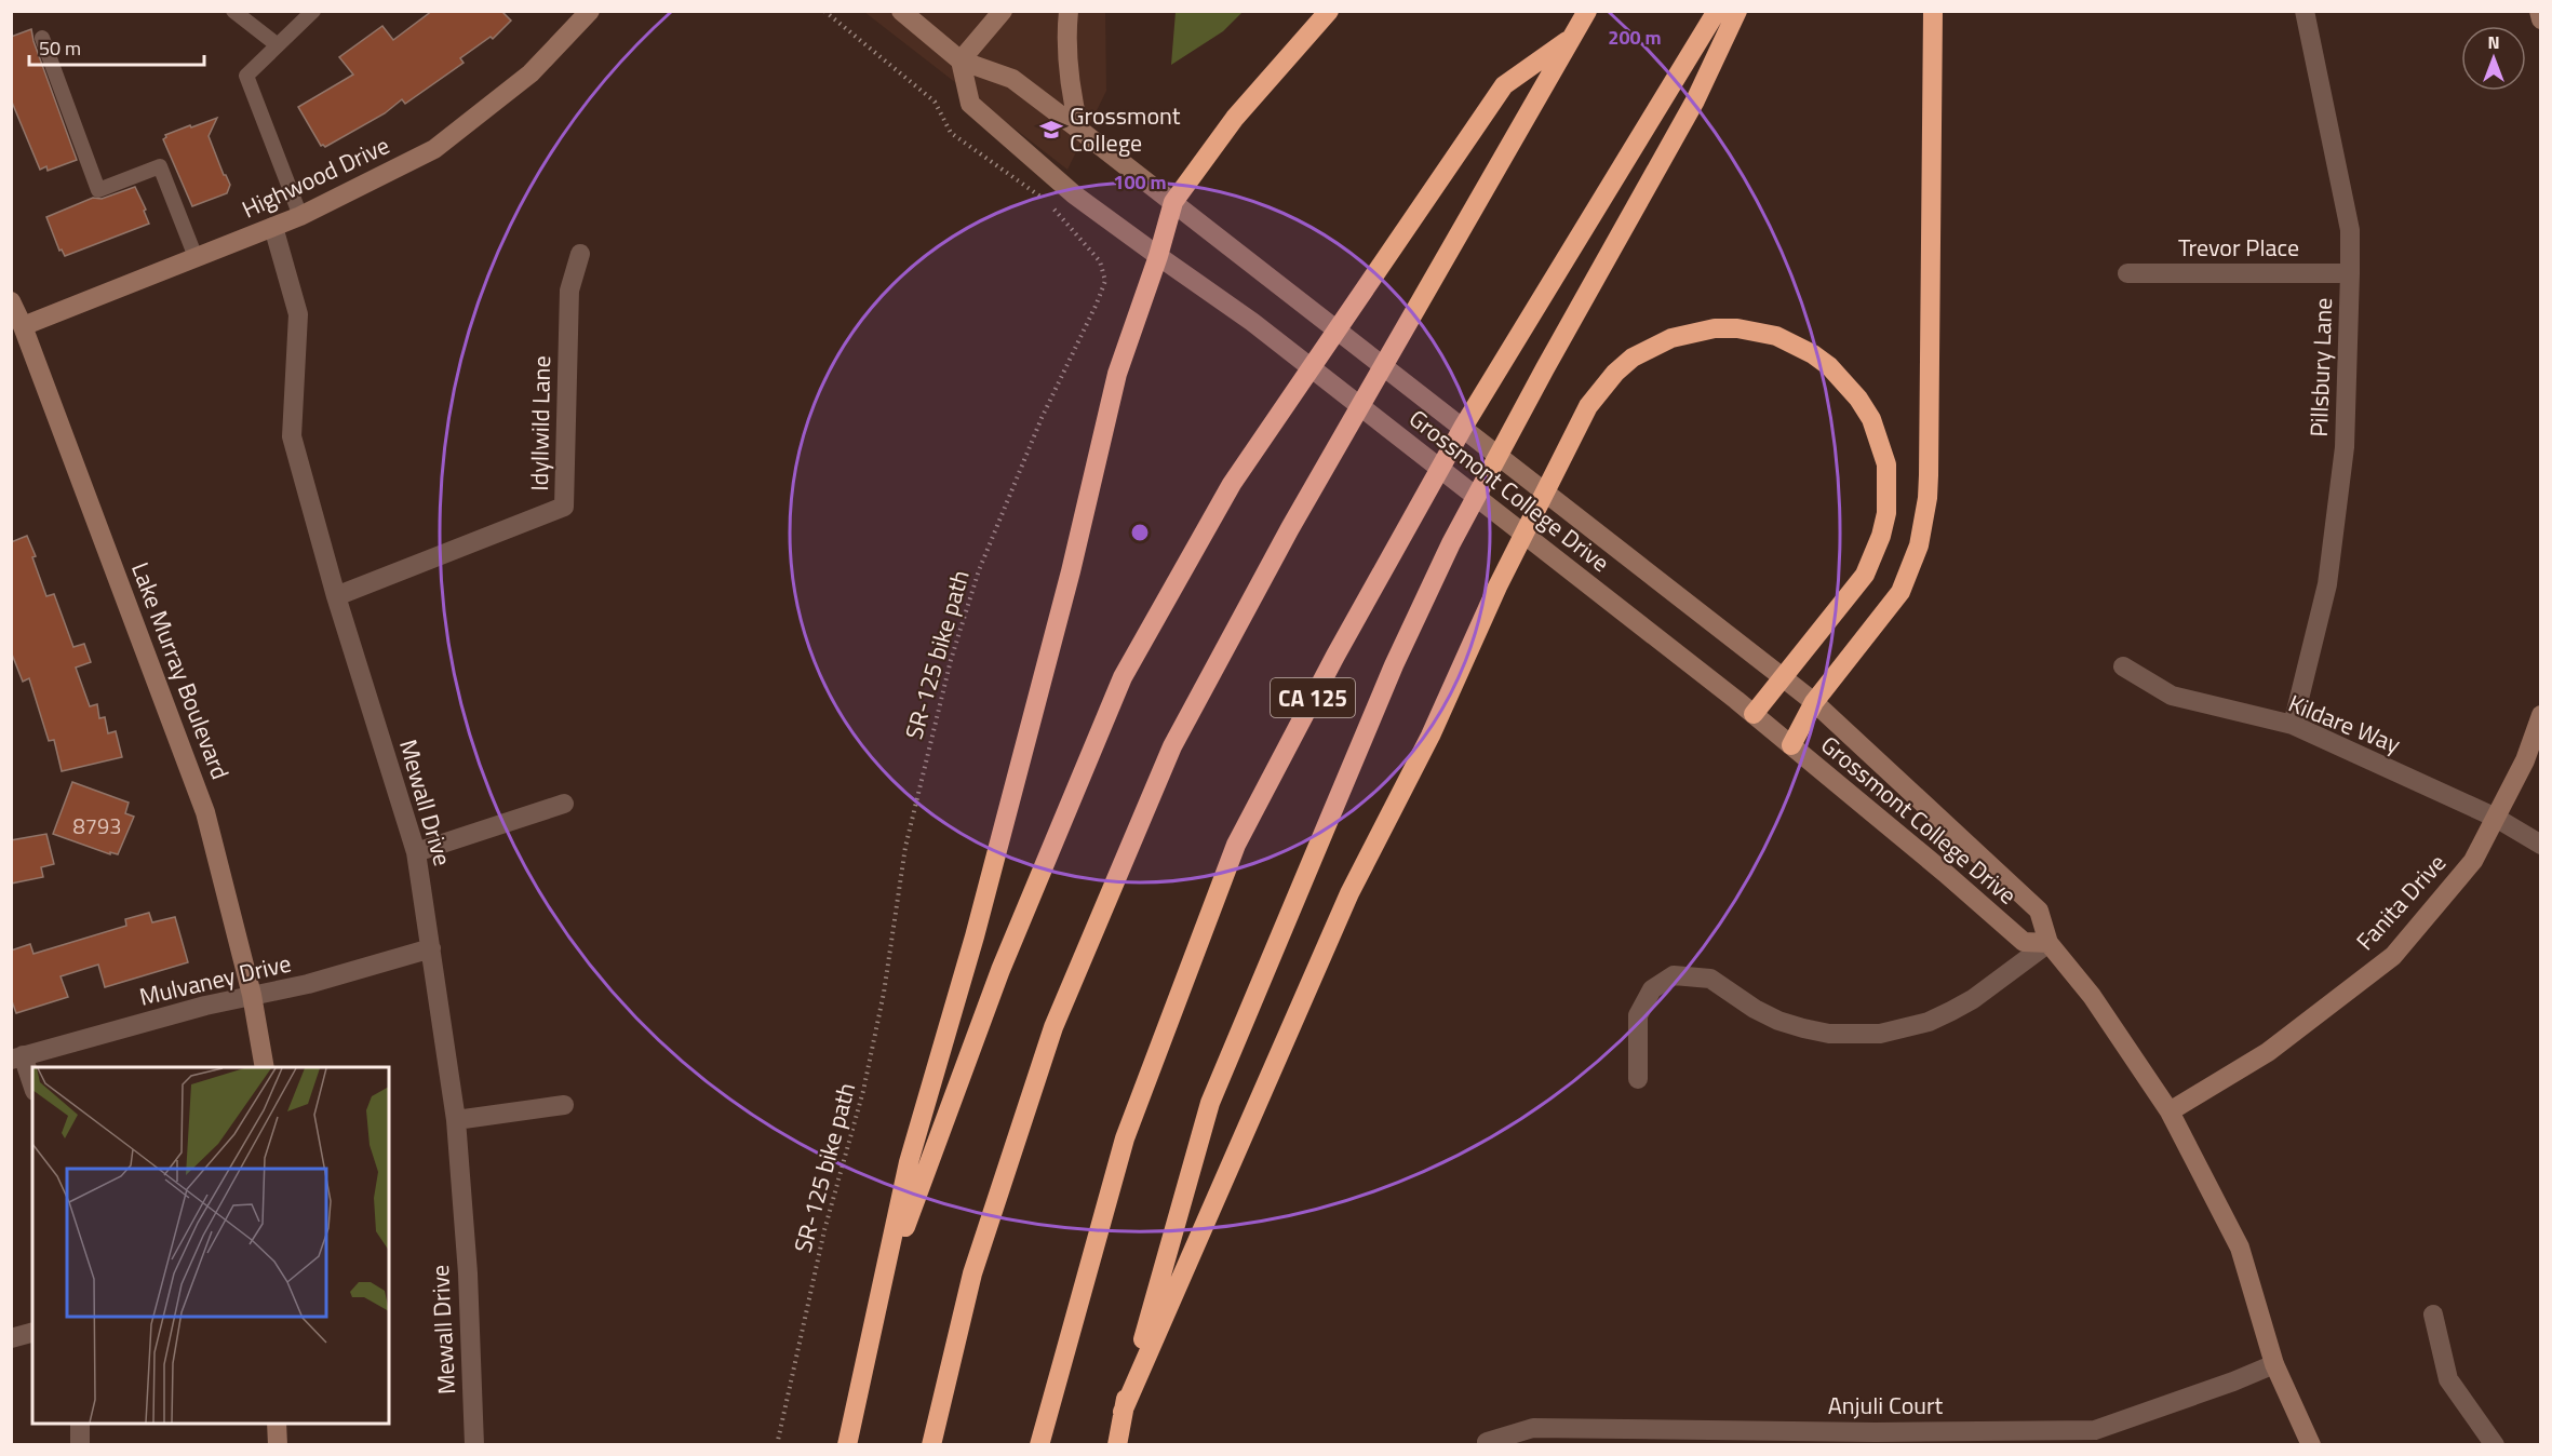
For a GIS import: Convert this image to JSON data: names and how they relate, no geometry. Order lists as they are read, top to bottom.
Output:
{
  "streets": {
    "highway": ["CA 125"],
    "main road": [
      "Highwood Drive",
      "Grossmont College Drive",
      "Lake Murray Boulevard",
      "Fanita Drive"
    ],
    "street": [
      "Trevor Place",
      "Pillsbury Lane",
      "Idyllwild Lane",
      "Kildare Way",
      "Mewall Drive",
      "Mulvaney Drive",
      "Anjuli Court"
    ],
    "path": ["SR-125 bike path"]
  },
  "crossings": [
    ["Highwood Drive", "Lake Murray Boulevard"],
    ["Highwood Drive", "Mewall Drive"],
    ["Trevor Place", "Pillsbury Lane"],
    ["Pillsbury Lane", "Kildare Way"],
    ["Idyllwild Lane", "Mewall Drive"],
    ["Grossmont College Drive", "Fanita Drive"],
    ["Grossmont College Drive", "Anjuli Court"],
    ["Lake Murray Boulevard", "Mulvaney Drive"],
    ["Kildare Way", "Fanita Drive"],
    ["Mewall Drive", "Mulvaney Drive"]
  ],
  "places": {
    "school or university": ["Grossmont College"]
  },
  "house_numbers": ["8793"],
  "scale_bar": "50 m",
  "north": "top",
  "rings": ["200 m", "100 m"]
}
